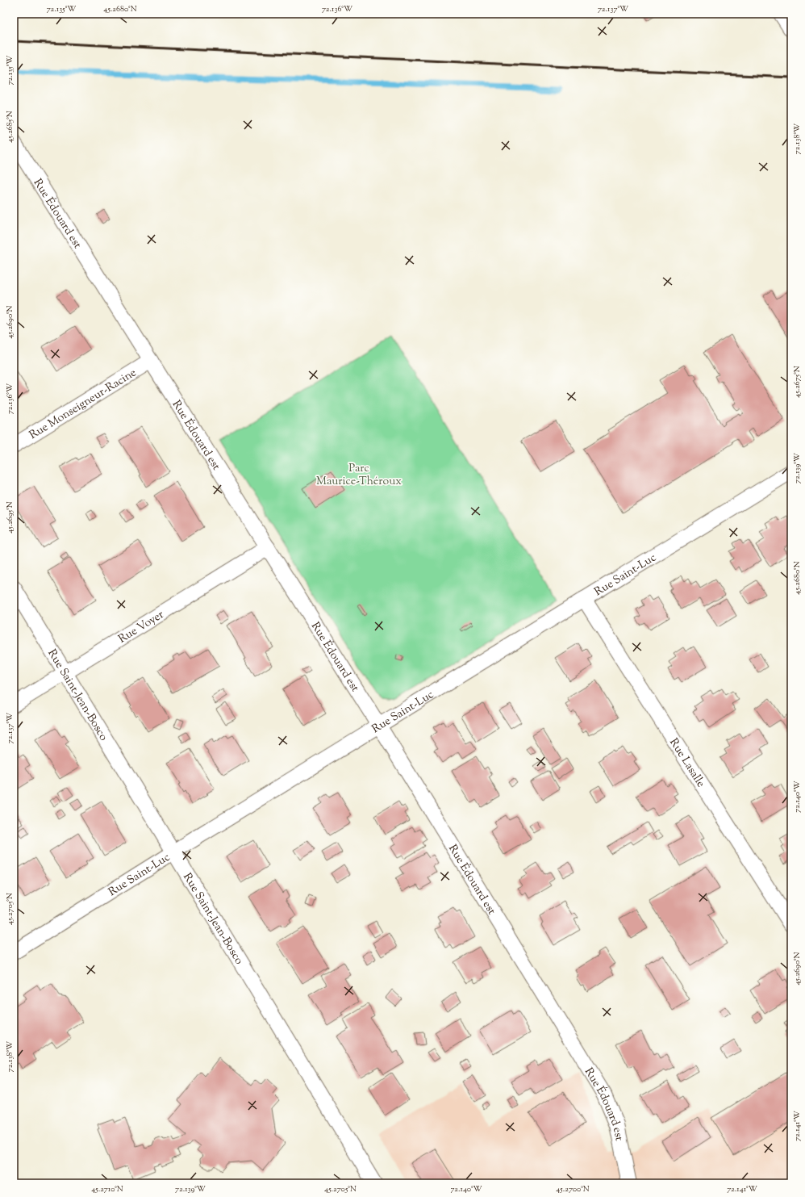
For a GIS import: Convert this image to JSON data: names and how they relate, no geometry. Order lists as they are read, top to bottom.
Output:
{
  "streets": {
    "street": [
      "Rue Édouard est",
      "Rue Monseigneur-Racine",
      "Rue Saint-Luc",
      "Rue Voyer",
      "Rue Saint-Jean-Bosco",
      "Rue Lasalle"
    ]
  },
  "crossings": [
    ["Rue Édouard est", "Rue Monseigneur-Racine"],
    ["Rue Édouard est", "Rue Saint-Luc"],
    ["Rue Édouard est", "Rue Voyer"],
    ["Rue Saint-Luc", "Rue Saint-Jean-Bosco"],
    ["Rue Saint-Luc", "Rue Lasalle"],
    ["Rue Voyer", "Rue Saint-Jean-Bosco"]
  ],
  "parks": ["Parc Maurice-Théroux"],
  "coordinates": [
    "72.135°W",
    "45.2680°N",
    "72.136°W",
    "72.137°W",
    "45.2685°N",
    "72.138°W",
    "45.2690°N",
    "45.2675°N",
    "72.139°W",
    "45.2695°N",
    "72.140°W",
    "45.2705°N",
    "72.141°W",
    "45.2710°N",
    "45.2700°N"
  ]
}
